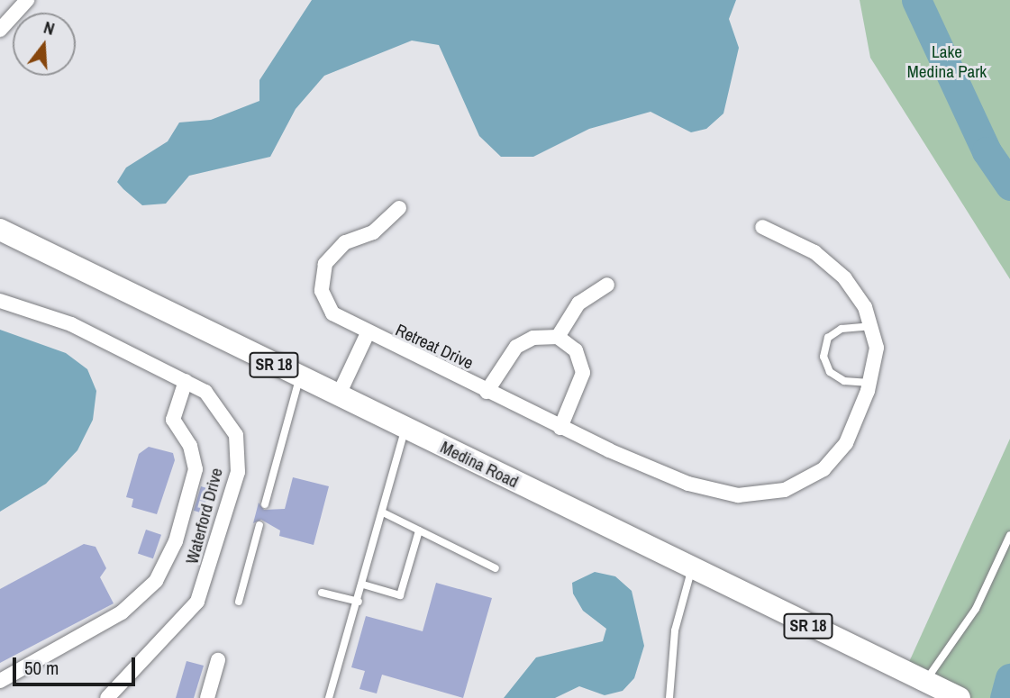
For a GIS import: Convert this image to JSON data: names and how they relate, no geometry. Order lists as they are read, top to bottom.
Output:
{
  "streets": {
    "highway": ["SR 18", "Medina Road"],
    "street": ["Retreat Drive", "Waterford Drive"]
  },
  "crossings": [
    ["Retreat Drive", "Medina Road"]
  ],
  "parks": ["Lake Medina Park"],
  "scale_bar": "50 m",
  "north": "top"
}
